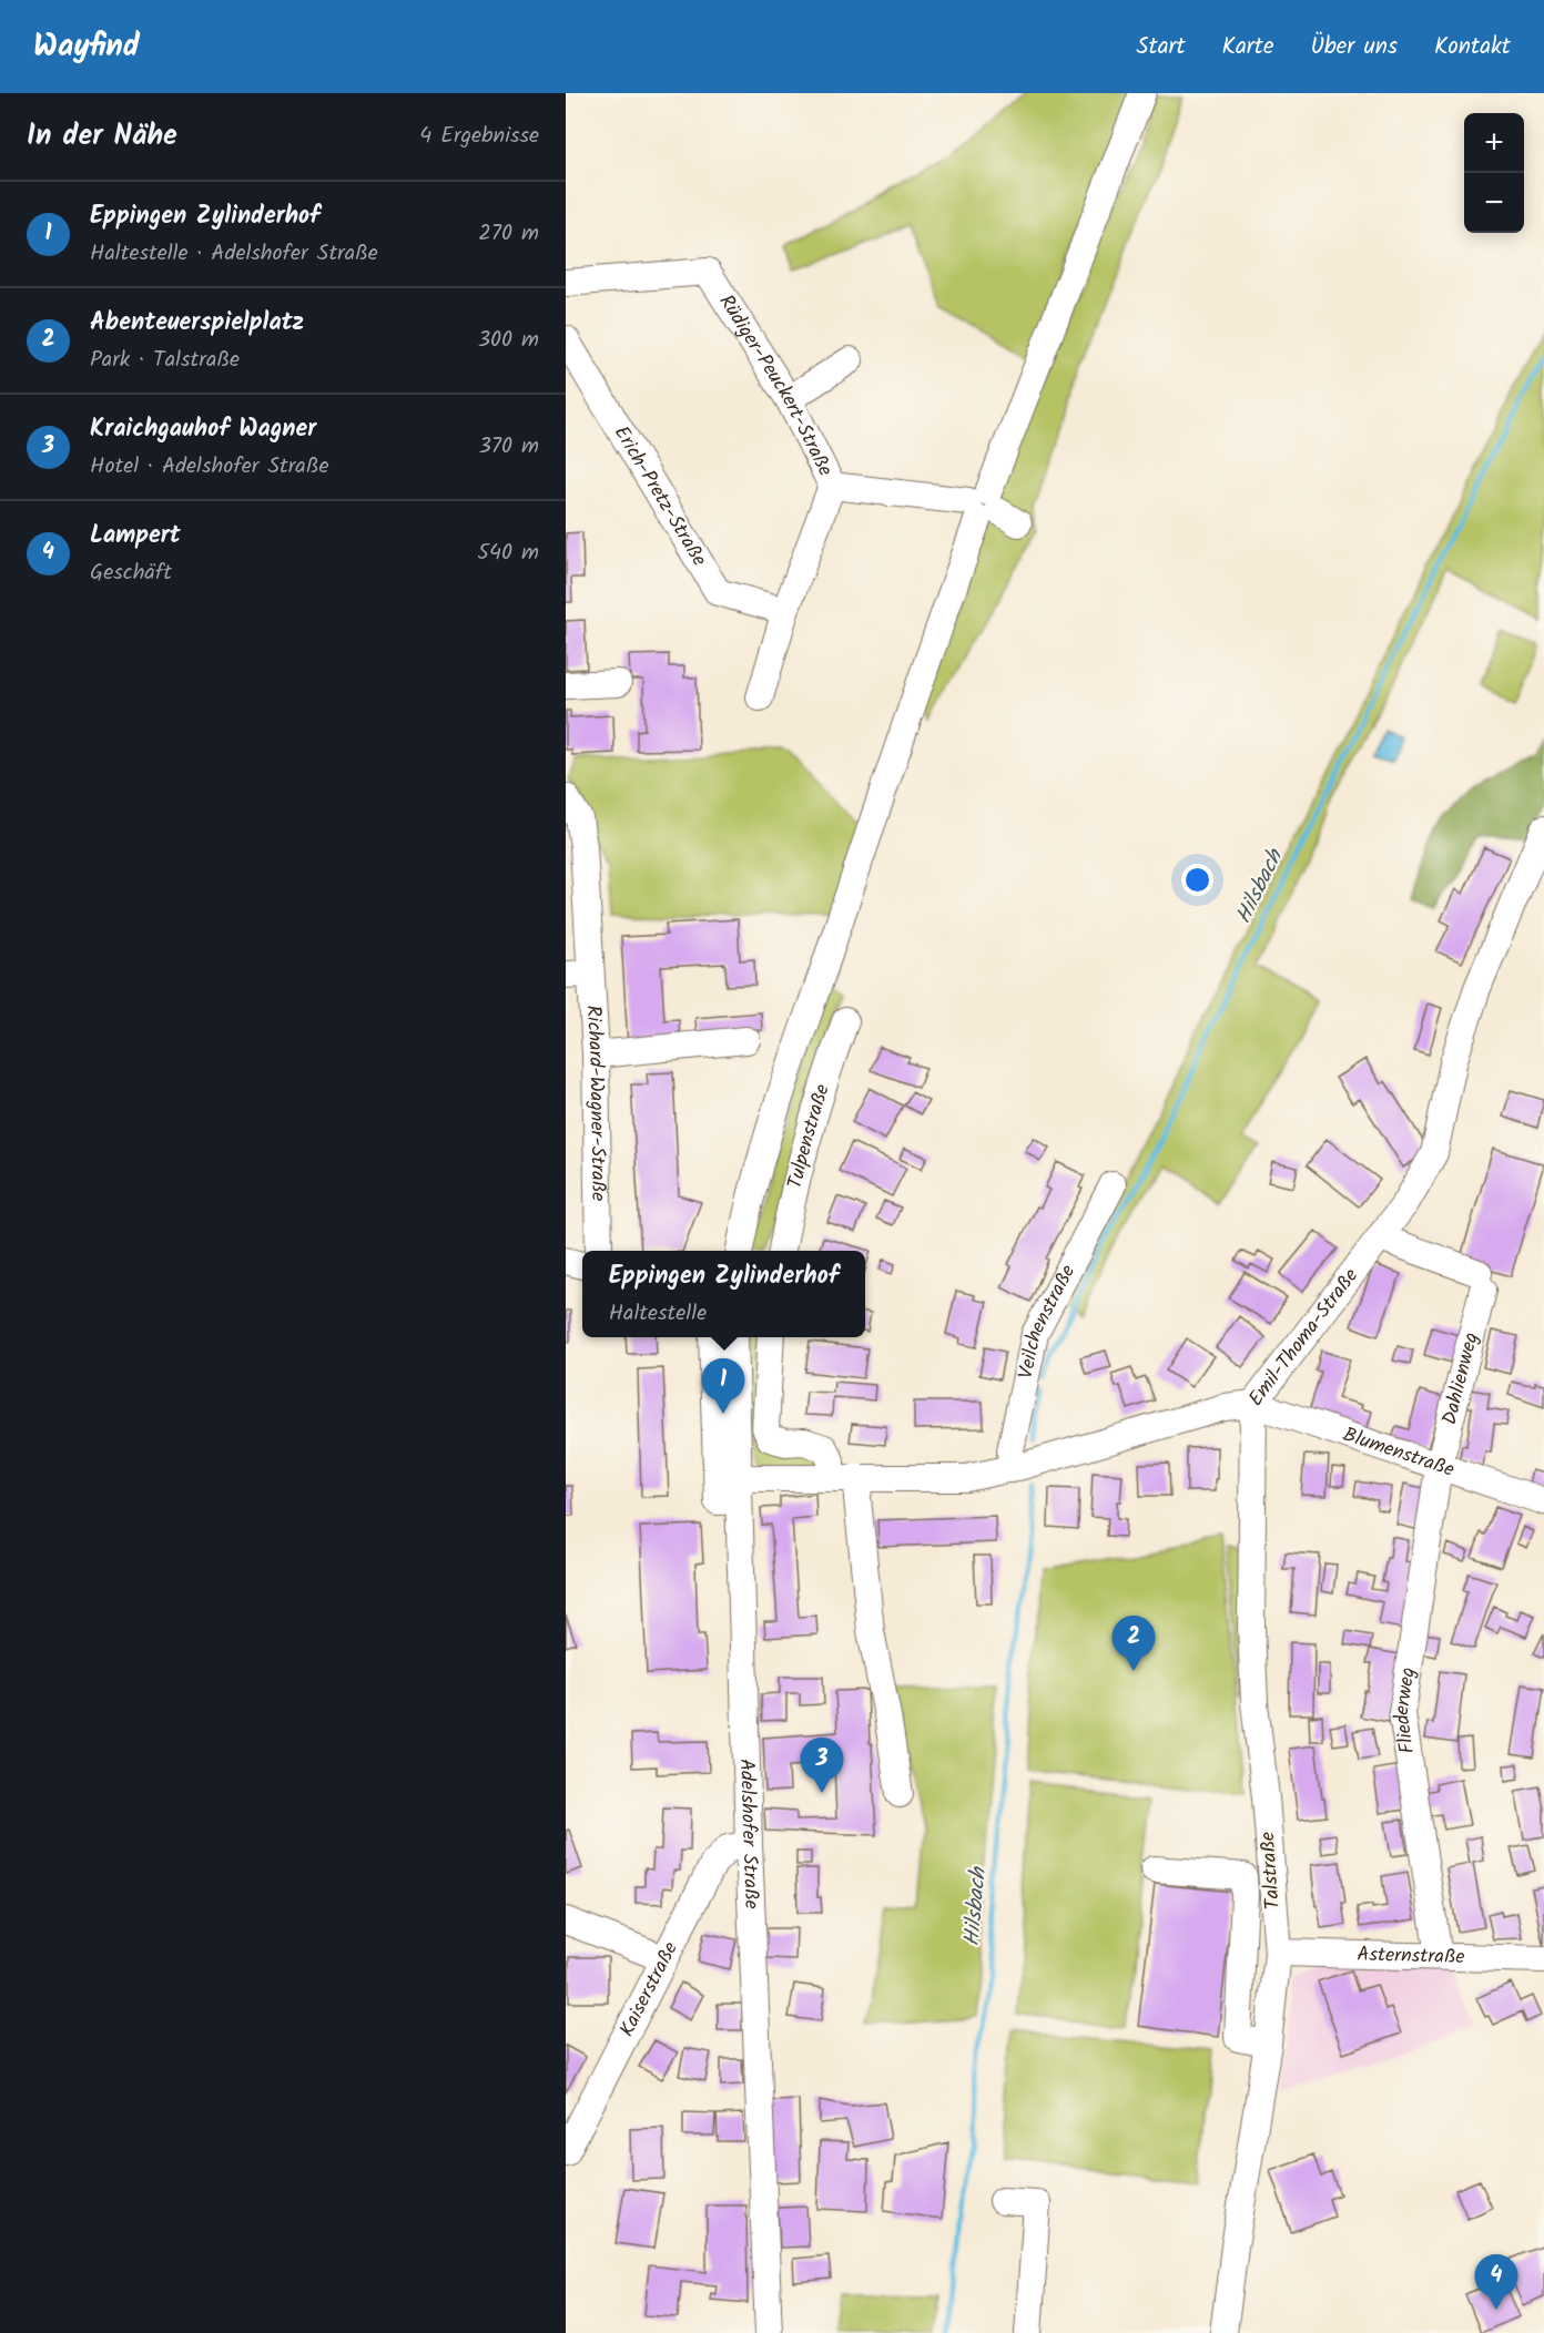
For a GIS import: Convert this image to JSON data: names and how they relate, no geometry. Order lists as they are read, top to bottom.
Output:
{
  "streets": {
    "street": [
      "Rüdiger-Peuckert-Straße",
      "Erich-Pretz-Straße",
      "Richard-Wagner-Straße",
      "Tulpenstraße",
      "Veilchenstraße",
      "Emil-Thoma-Straße",
      "Dahlienweg",
      "Blumenstraße",
      "Fliederweg",
      "Adelshofer Straße",
      "Talstraße",
      "Asternstraße",
      "Kaiserstraße"
    ]
  },
  "crossings": [
    ["Veilchenstraße", "Emil-Thoma-Straße"],
    ["Emil-Thoma-Straße", "Dahlienweg"],
    ["Emil-Thoma-Straße", "Blumenstraße"],
    ["Emil-Thoma-Straße", "Adelshofer Straße"],
    ["Emil-Thoma-Straße", "Talstraße"],
    ["Dahlienweg", "Blumenstraße"],
    ["Dahlienweg", "Fliederweg"],
    ["Blumenstraße", "Fliederweg"],
    ["Blumenstraße", "Talstraße"],
    ["Fliederweg", "Asternstraße"],
    ["Adelshofer Straße", "Kaiserstraße"],
    ["Talstraße", "Asternstraße"]
  ],
  "water": ["Hilsbach"],
  "page": {
    "header": "Wayfind",
    "nav": [
      "Start",
      "Karte",
      "Über uns",
      "Kontakt"
    ],
    "heading": ["In der Nähe", "4 Ergebnisse"],
    "map_buttons": ["+", "−"],
    "list": [
      {
        "mark": "1",
        "name": "Eppingen Zylinderhof",
        "note": "Haltestelle · Adelshofer Straße",
        "value": "270 m"
      },
      {
        "mark": "2",
        "name": "Abenteuerspielplatz",
        "note": "Park · Talstraße",
        "value": "300 m"
      },
      {
        "mark": "3",
        "name": "Kraichgauhof Wagner",
        "note": "Hotel · Adelshofer Straße",
        "value": "370 m"
      },
      {
        "mark": "4",
        "name": "Lampert",
        "note": "Geschäft",
        "value": "540 m"
      }
    ],
    "popup": ["Eppingen Zylinderhof", "Haltestelle"],
    "pins": [
      "1",
      "2",
      "3",
      "4"
    ]
  }
}
